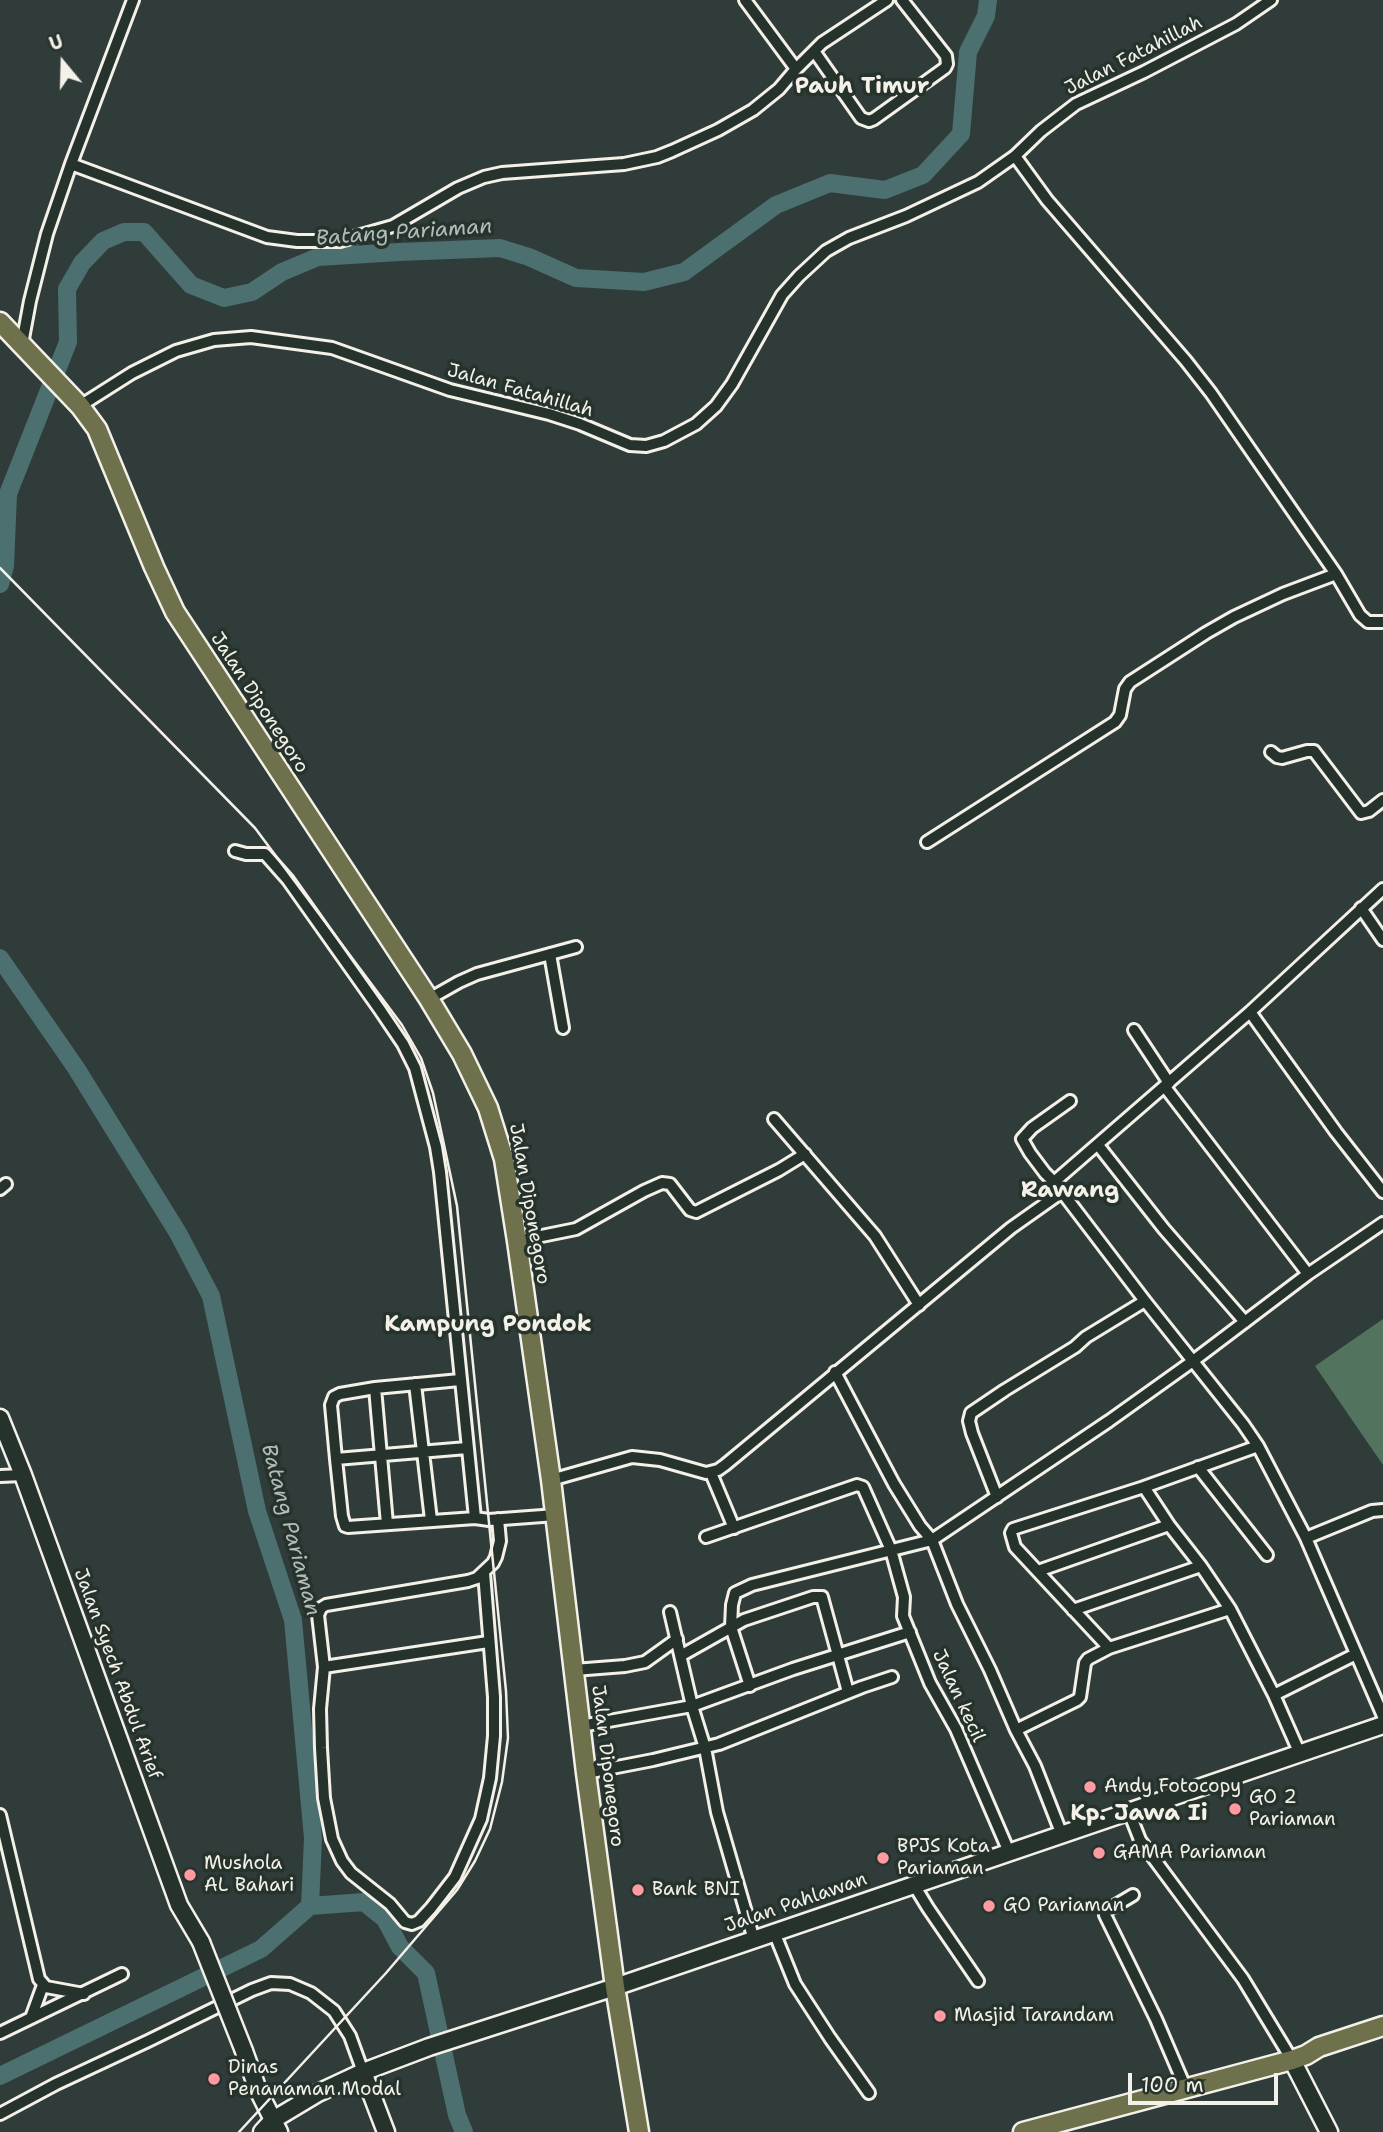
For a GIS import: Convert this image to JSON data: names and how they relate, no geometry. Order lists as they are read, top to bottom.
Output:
{
  "streets": {
    "main road": ["Jalan Diponegoro"],
    "street": [
      "Jalan Fatahillah",
      "Jalan Syech Abdul Arief",
      "Jalan kecil",
      "Jalan Pahlawan"
    ]
  },
  "crossings": [
    ["Jalan Fatahillah", "Jalan Diponegoro"],
    ["Jalan Diponegoro", "Jalan Pahlawan"],
    ["Jalan Syech Abdul Arief", "Jalan Pahlawan"],
    ["Jalan kecil", "Jalan Pahlawan"]
  ],
  "districts": [
    "Pauh Timur",
    "Rawang",
    "Kampung Pondok",
    "Kp. Jawa Ii"
  ],
  "water": ["Batang Pariaman"],
  "places": [
    "Andy Fotocopy",
    "GO 2 Pariaman",
    "GAMA Pariaman",
    "BPJS Kota Pariaman",
    "Mushola AL Bahari",
    "Bank BNI",
    "GO Pariaman",
    "Masjid Tarandam",
    "Dinas Penanaman Modal"
  ],
  "scale_bar": "100 m",
  "north": "top"
}
